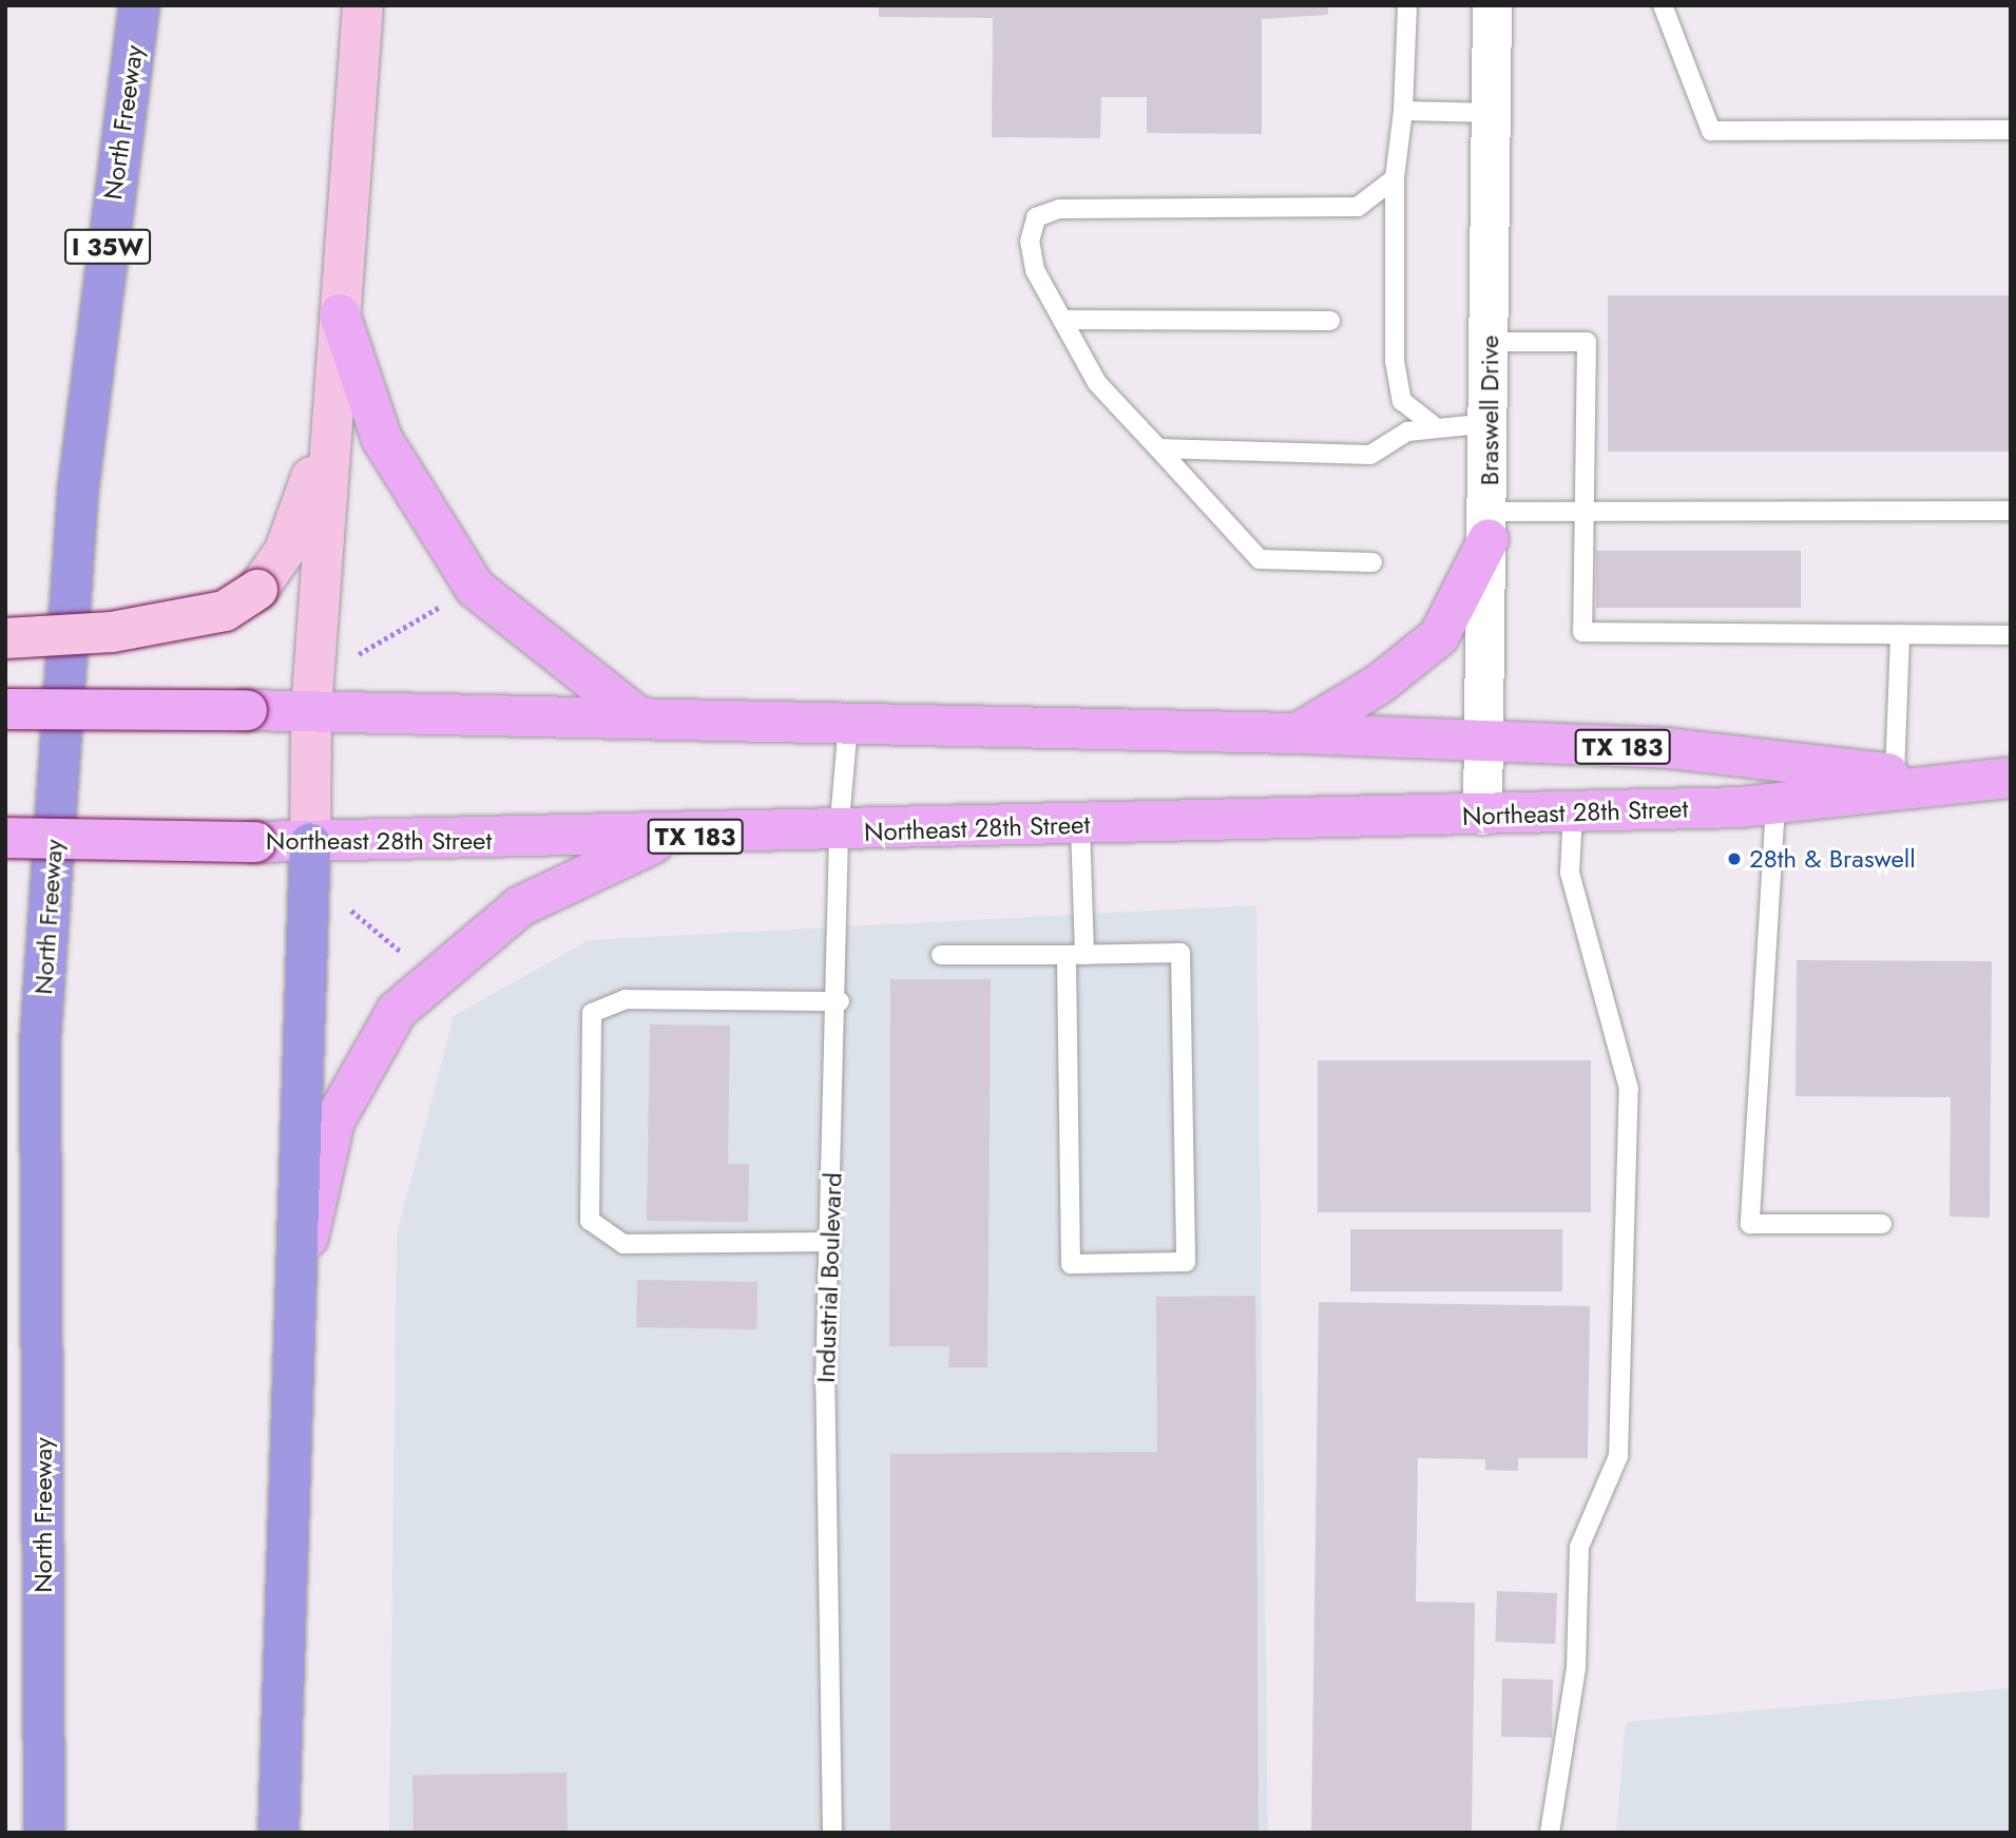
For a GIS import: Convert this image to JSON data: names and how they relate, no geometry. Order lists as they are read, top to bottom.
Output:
{
  "streets": {
    "highway": ["North Freeway", "I 35W"],
    "main road": ["TX 183", "Northeast 28th Street"],
    "street": ["Braswell Drive"],
    "lane": ["Industrial Boulevard"]
  },
  "crossings": [
    ["Braswell Drive", "Northeast 28th Street"],
    ["Northeast 28th Street", "Industrial Boulevard"]
  ],
  "places": ["28th & Braswell"]
}
